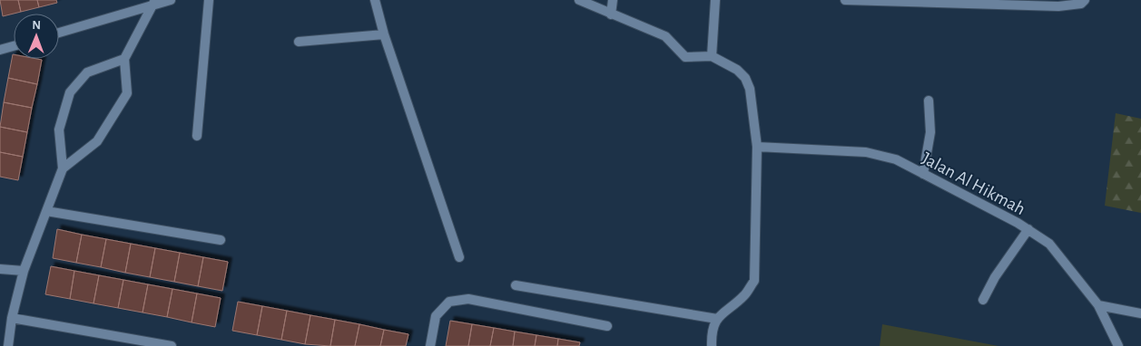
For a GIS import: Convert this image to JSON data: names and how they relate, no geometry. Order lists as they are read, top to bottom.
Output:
{
  "streets": {
    "street": ["Jalan Al Hikmah"]
  },
  "north": "top"
}
